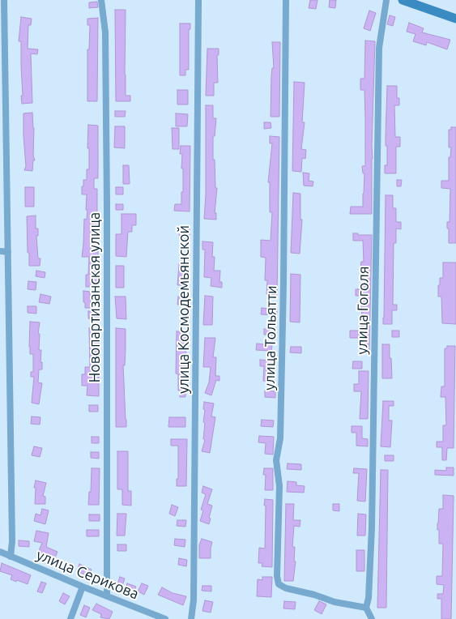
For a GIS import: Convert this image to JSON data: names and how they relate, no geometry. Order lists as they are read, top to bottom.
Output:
{
  "streets": {
    "street": [
      "Новопартизанская улица",
      "улица Космодемьянской",
      "улица Гоголя",
      "улица Тольятти",
      "улица Серикова"
    ]
  },
  "crossings": [
    ["Новопартизанская улица", "улица Серикова"],
    ["улица Гоголя", "улица Тольятти"]
  ]
}
